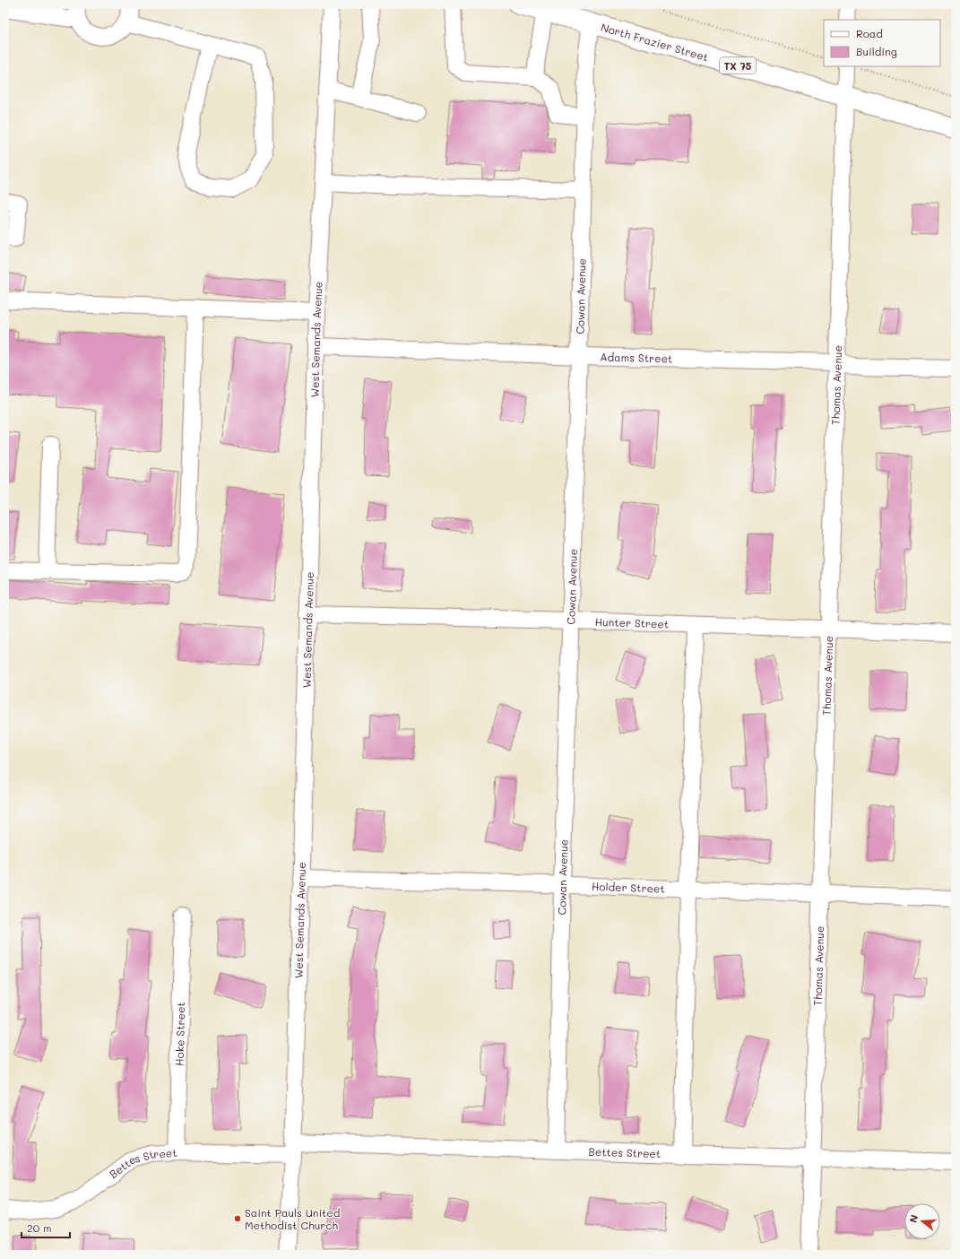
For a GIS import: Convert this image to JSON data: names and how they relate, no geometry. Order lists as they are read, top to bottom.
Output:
{
  "streets": {
    "main road": ["North Frazier Street", "TX 75"],
    "street": [
      "Cowan Avenue",
      "West Semands Avenue",
      "Adams Street",
      "Thomas Avenue",
      "Hunter Street",
      "Holder Street",
      "Hoke Street",
      "Bettes Street"
    ]
  },
  "crossings": [
    ["North Frazier Street", "Cowan Avenue"],
    ["North Frazier Street", "Thomas Avenue"],
    ["Cowan Avenue", "Adams Street"],
    ["Cowan Avenue", "Hunter Street"],
    ["Cowan Avenue", "Holder Street"],
    ["Cowan Avenue", "Bettes Street"],
    ["West Semands Avenue", "Adams Street"],
    ["West Semands Avenue", "Hunter Street"],
    ["West Semands Avenue", "Holder Street"],
    ["West Semands Avenue", "Bettes Street"],
    ["Adams Street", "Thomas Avenue"],
    ["Thomas Avenue", "Hunter Street"],
    ["Thomas Avenue", "Holder Street"],
    ["Thomas Avenue", "Bettes Street"],
    ["Hoke Street", "Bettes Street"]
  ],
  "places": ["Saint Pauls United Methodist Church"],
  "legend": ["Road", "Building"],
  "scale_bar": "20 m",
  "north": "left"
}
